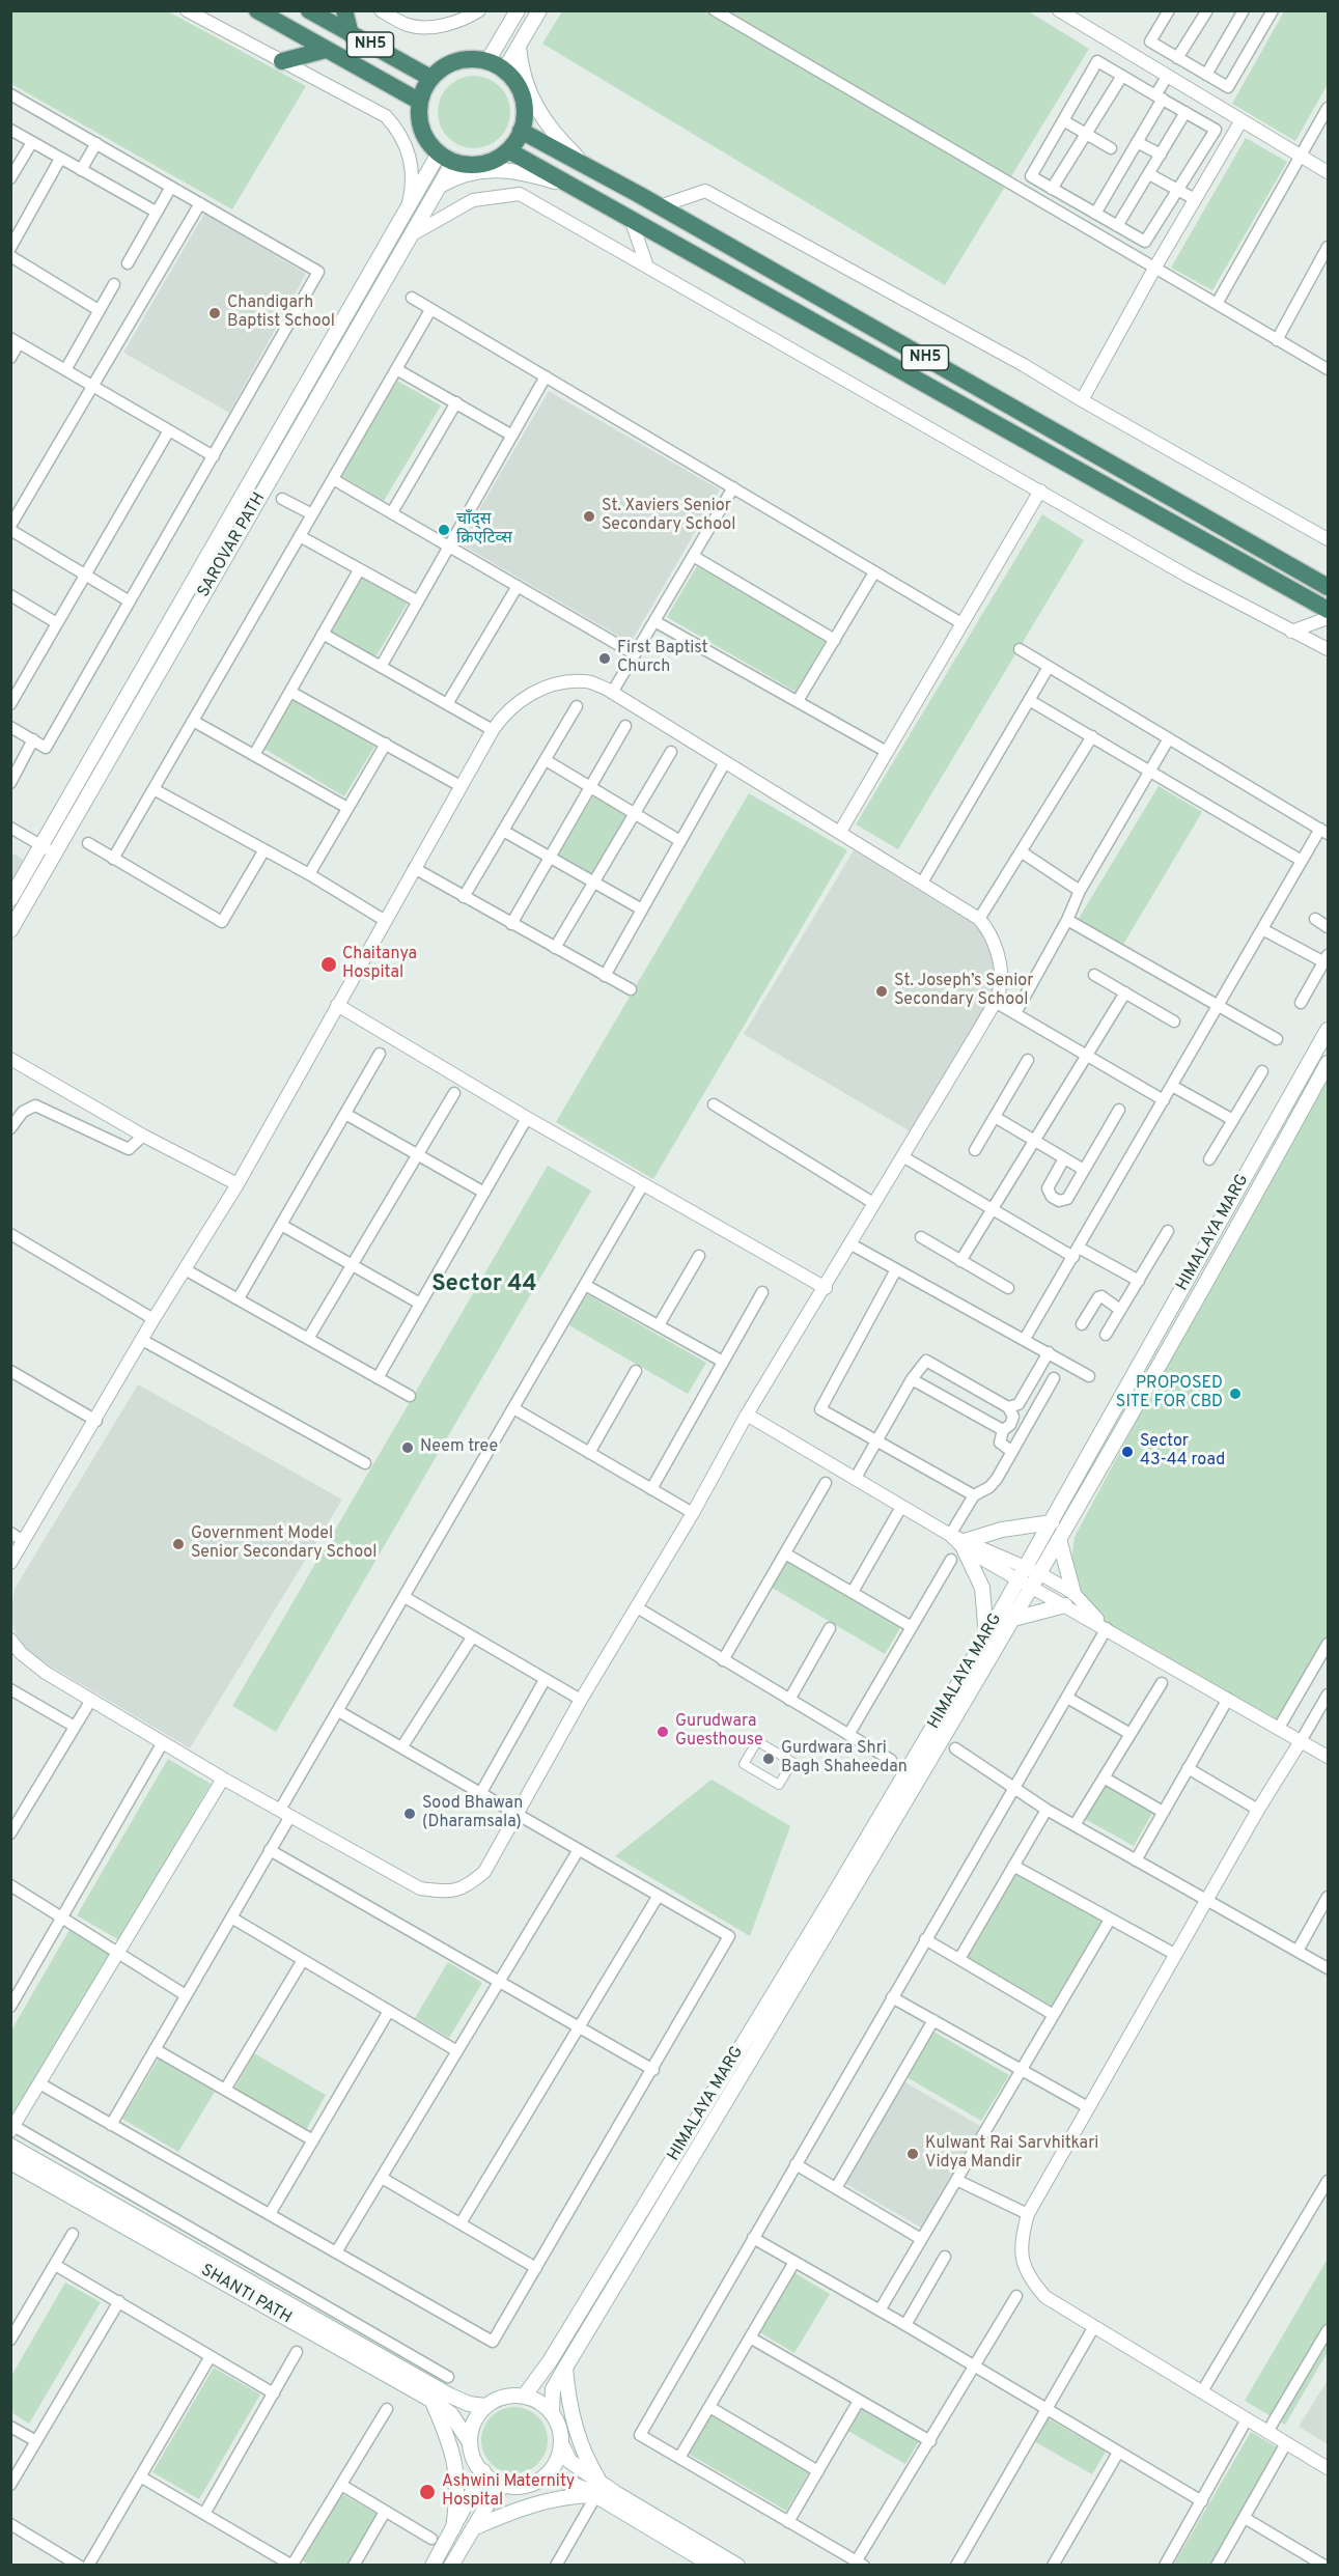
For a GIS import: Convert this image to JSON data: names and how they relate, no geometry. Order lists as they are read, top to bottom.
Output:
{
  "streets": {
    "highway": ["NH5"],
    "main road": ["SAROVAR PATH", "HIMALAYA MARG", "SHANTI PATH"]
  },
  "crossings": [
    ["NH5", "SAROVAR PATH"],
    ["HIMALAYA MARG", "SHANTI PATH"]
  ],
  "districts": ["Sector 44"],
  "places": [
    "Chandigarh Baptist School",
    "St. Xaviers Senior Secondary School",
    "चाँद्स क्रिएटिव्स",
    "First Baptist Church",
    "Chaitanya Hospital",
    "St. Joseph’s Senior Secondary School",
    "PROPOSED SITE FOR CBD",
    "Neem tree",
    "Sector 43-44 road",
    "Government Model Senior Secondary School",
    "Gurudwara Guesthouse",
    "Gurdwara Shri Bagh Shaheedan",
    "Sood Bhawan (Dharamsala)",
    "Kulwant Rai Sarvhitkari Vidya Mandir",
    "Ashwini Maternity Hospital"
  ]
}
